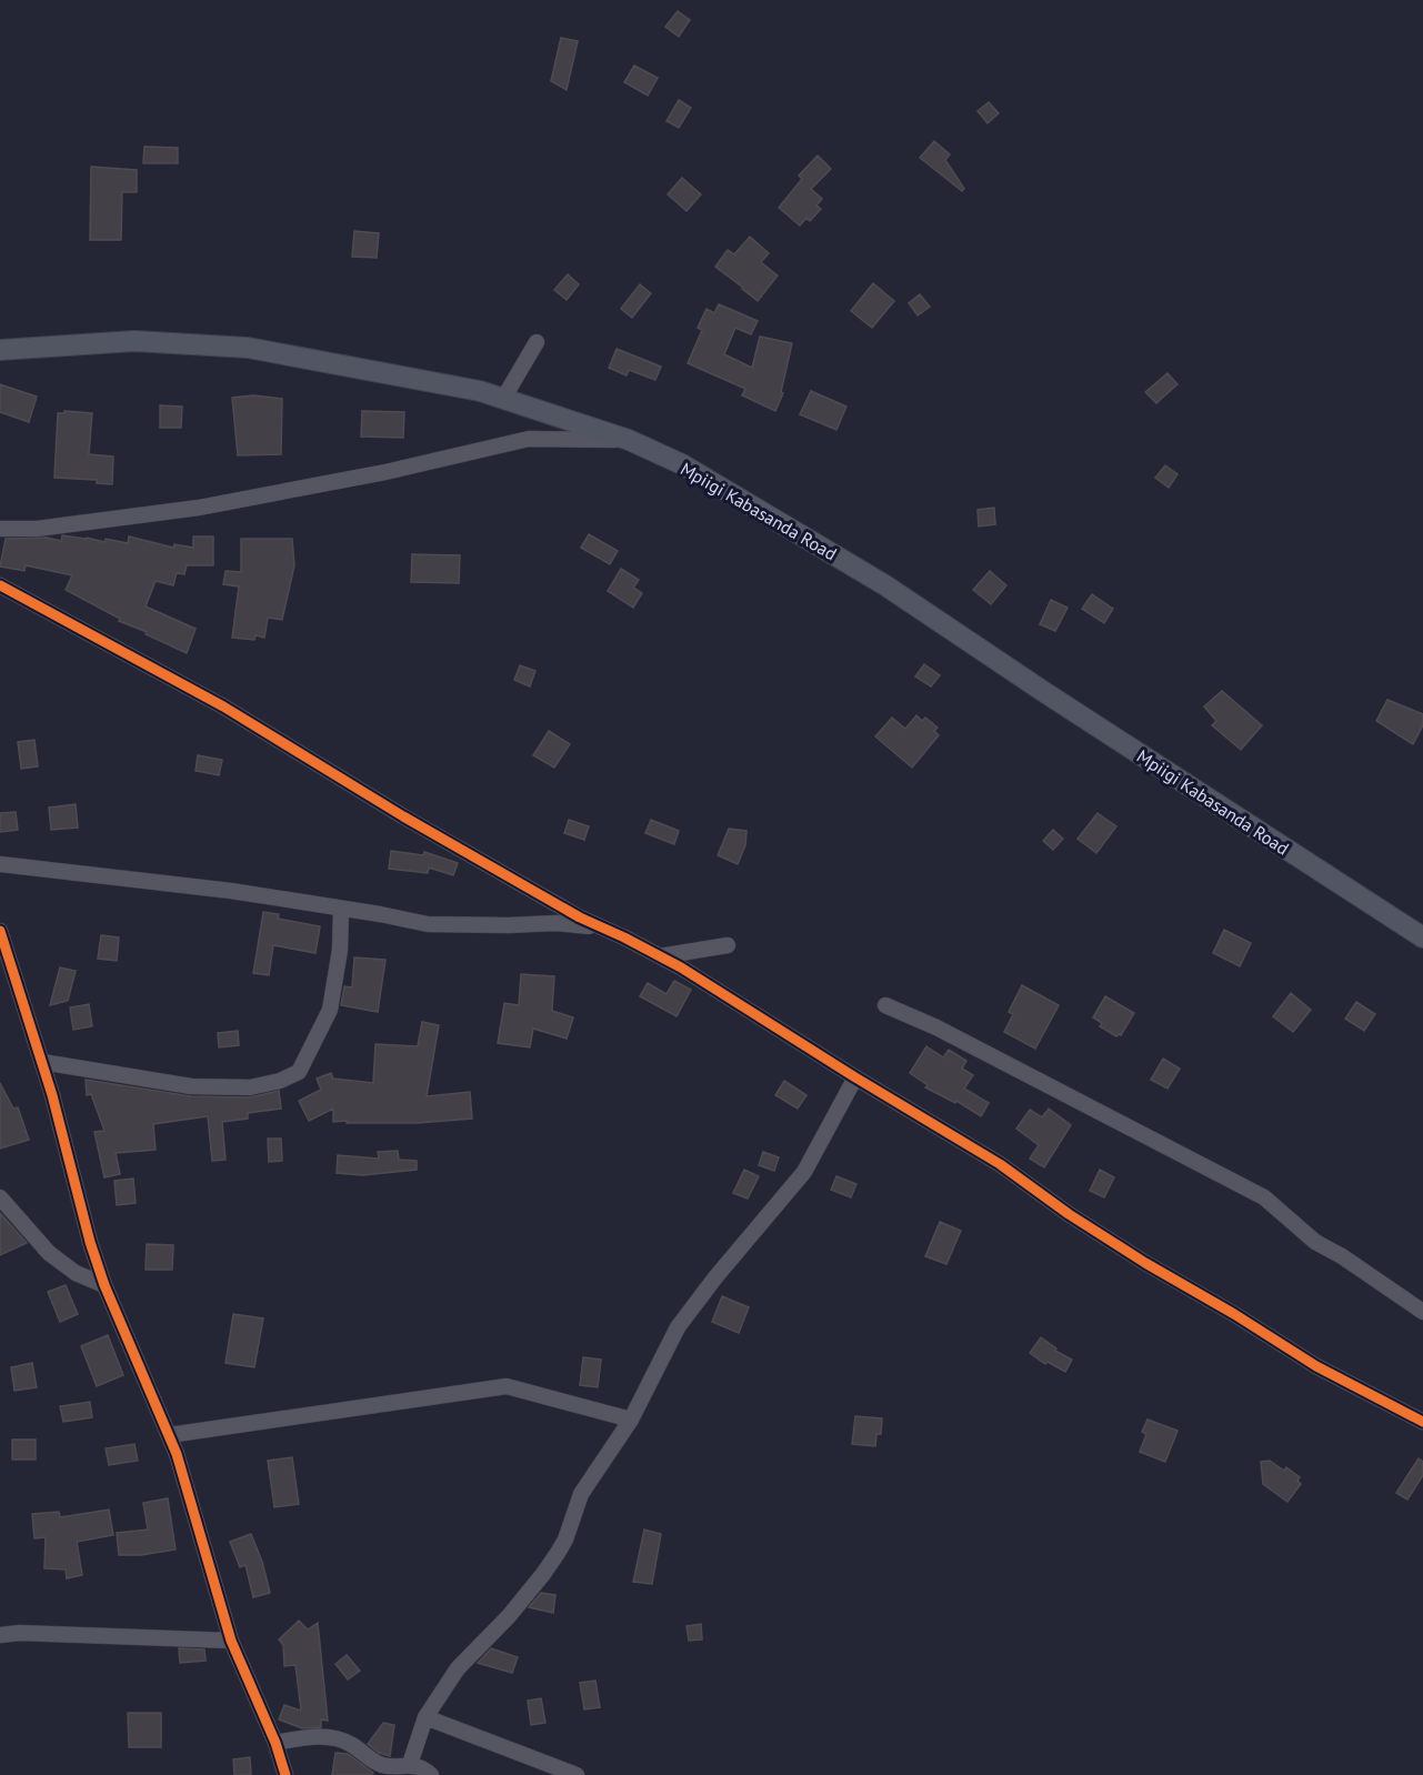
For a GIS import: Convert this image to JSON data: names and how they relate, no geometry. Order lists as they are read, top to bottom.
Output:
{
  "streets": {
    "main road": ["Mpiigi Kabasanda Road"]
  }
}
